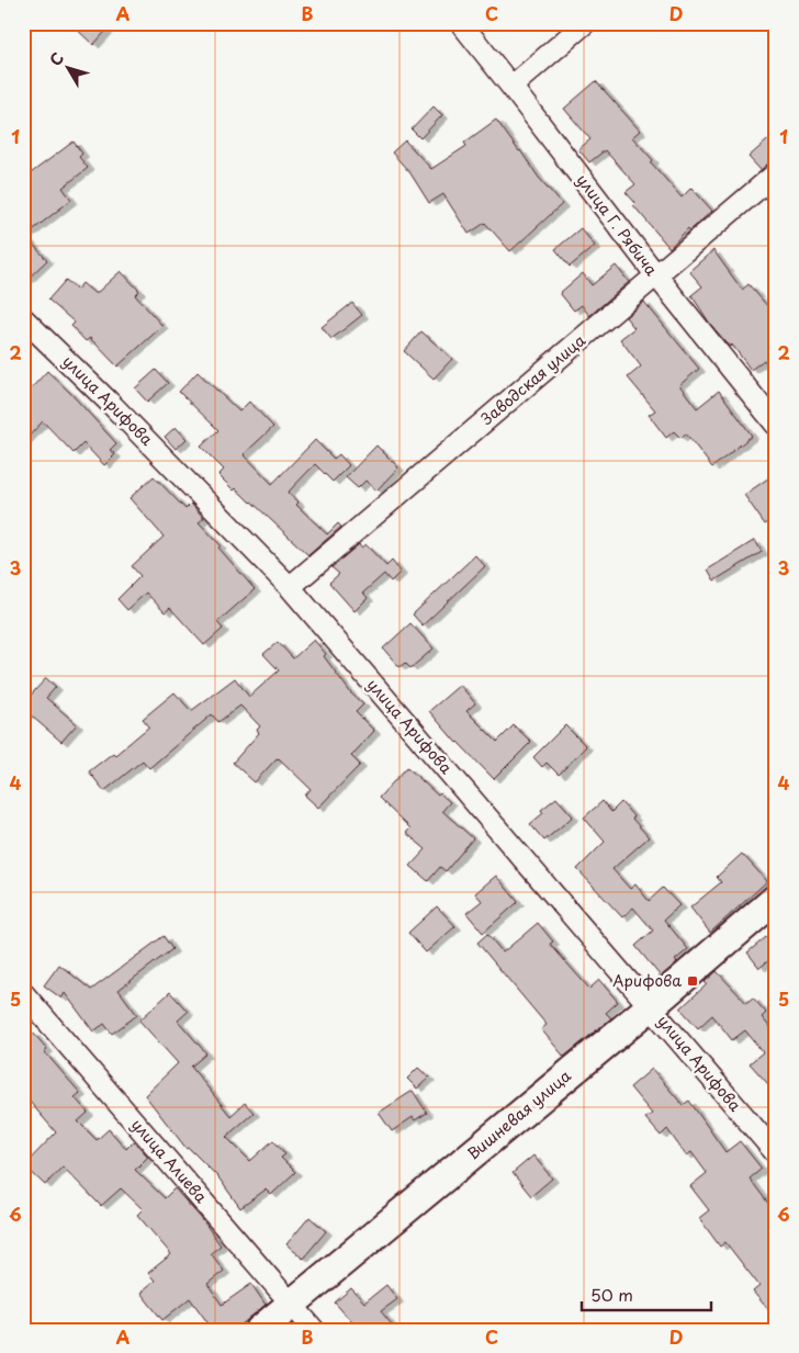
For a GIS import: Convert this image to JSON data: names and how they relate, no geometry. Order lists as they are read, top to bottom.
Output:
{
  "streets": {
    "street": [
      "улица Г. Рябича",
      "Заводская улица",
      "улица Арифова",
      "Вишневая улица",
      "улица Алиева"
    ]
  },
  "crossings": [
    ["улица Г. Рябича", "Заводская улица"],
    ["Заводская улица", "улица Арифова"],
    ["улица Арифова", "Вишневая улица"],
    ["Вишневая улица", "улица Алиева"]
  ],
  "places": {
    "transit": ["Арифова"]
  },
  "scale_bar": "50 m",
  "north": "top left",
  "grid": {
    "columns": [
      "A",
      "B",
      "C",
      "D"
    ],
    "rows": [
      "1",
      "2",
      "3",
      "4",
      "5",
      "6"
    ]
  }
}
